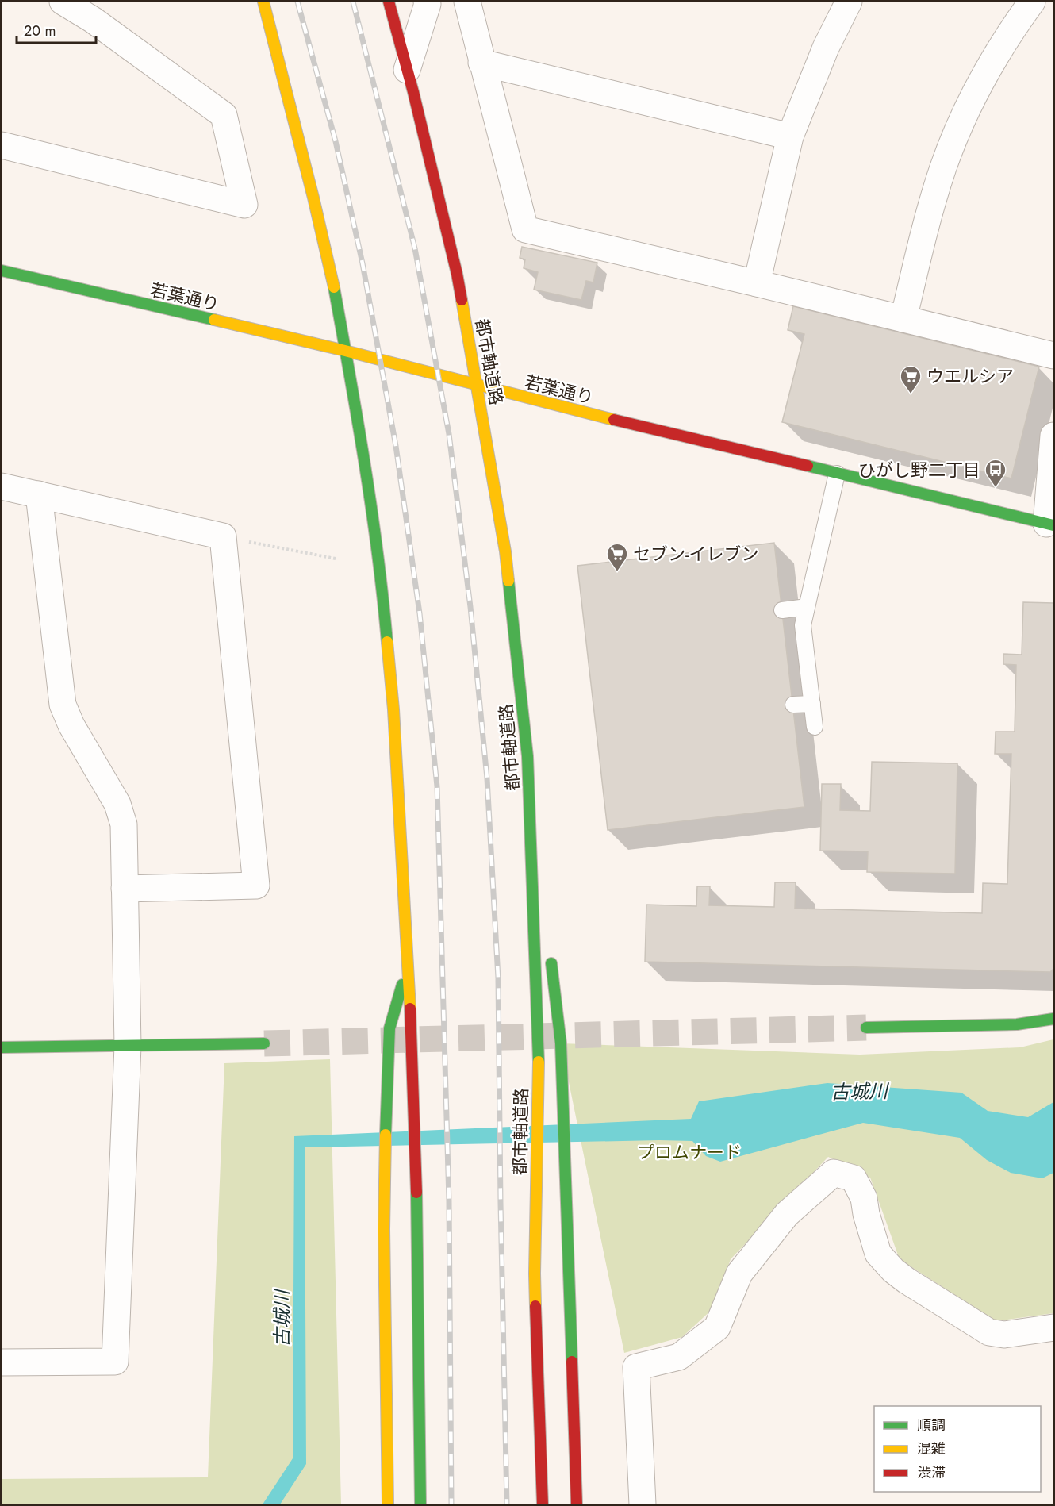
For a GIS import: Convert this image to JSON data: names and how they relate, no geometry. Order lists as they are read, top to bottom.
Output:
{
  "streets": {
    "main road": ["若葉通り", "都市軸道路"]
  },
  "crossings": [
    ["若葉通り", "都市軸道路"]
  ],
  "water": ["古城川"],
  "parks": ["プロムナード"],
  "places": {
    "supermarket": ["ウエルシア", "セブン-イレブン"],
    "bus stop": ["ひがし野二丁目"]
  },
  "legend": ["順調", "混雑", "渋滞"],
  "scale_bar": "20 m"
}
